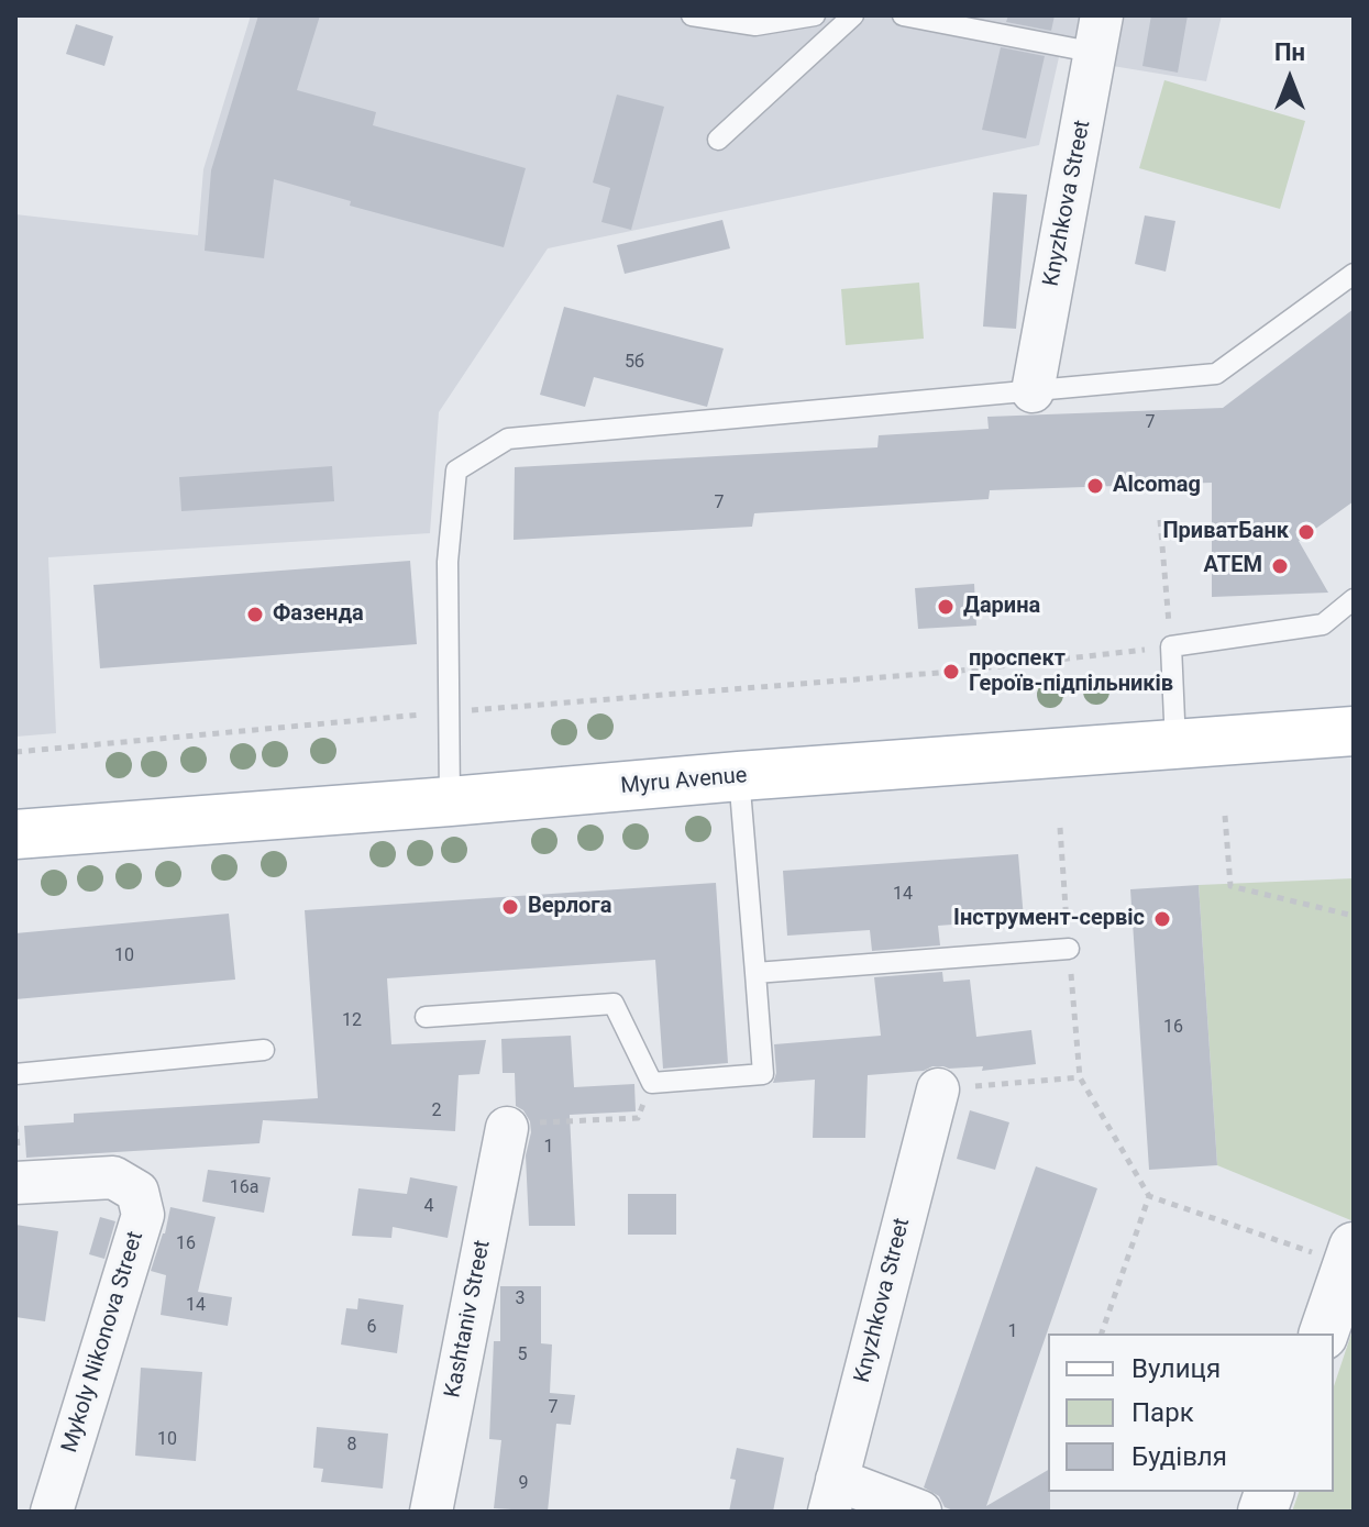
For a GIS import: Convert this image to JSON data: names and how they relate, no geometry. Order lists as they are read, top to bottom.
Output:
{
  "streets": {
    "main road": ["Myru Avenue"],
    "street": ["Knyzhkova Street", "Kashtaniv Street", "Mykoly Nikonova Street"]
  },
  "places": [
    "Alcomag",
    "ПриватБанк",
    "АТЕМ",
    "Дарина",
    "Фазенда",
    "проспект Героїв-підпільників",
    "Beрлога",
    "Інструмент-сервіс"
  ],
  "house_numbers": [
    "5б",
    "7",
    "7",
    "14",
    "10",
    "12",
    "16",
    "2",
    "1",
    "16а",
    "4",
    "16",
    "3",
    "14",
    "6",
    "1",
    "5",
    "7",
    "10",
    "8",
    "9"
  ],
  "legend": ["Вулиця", "Парк", "Будівля"],
  "north": "top"
}
